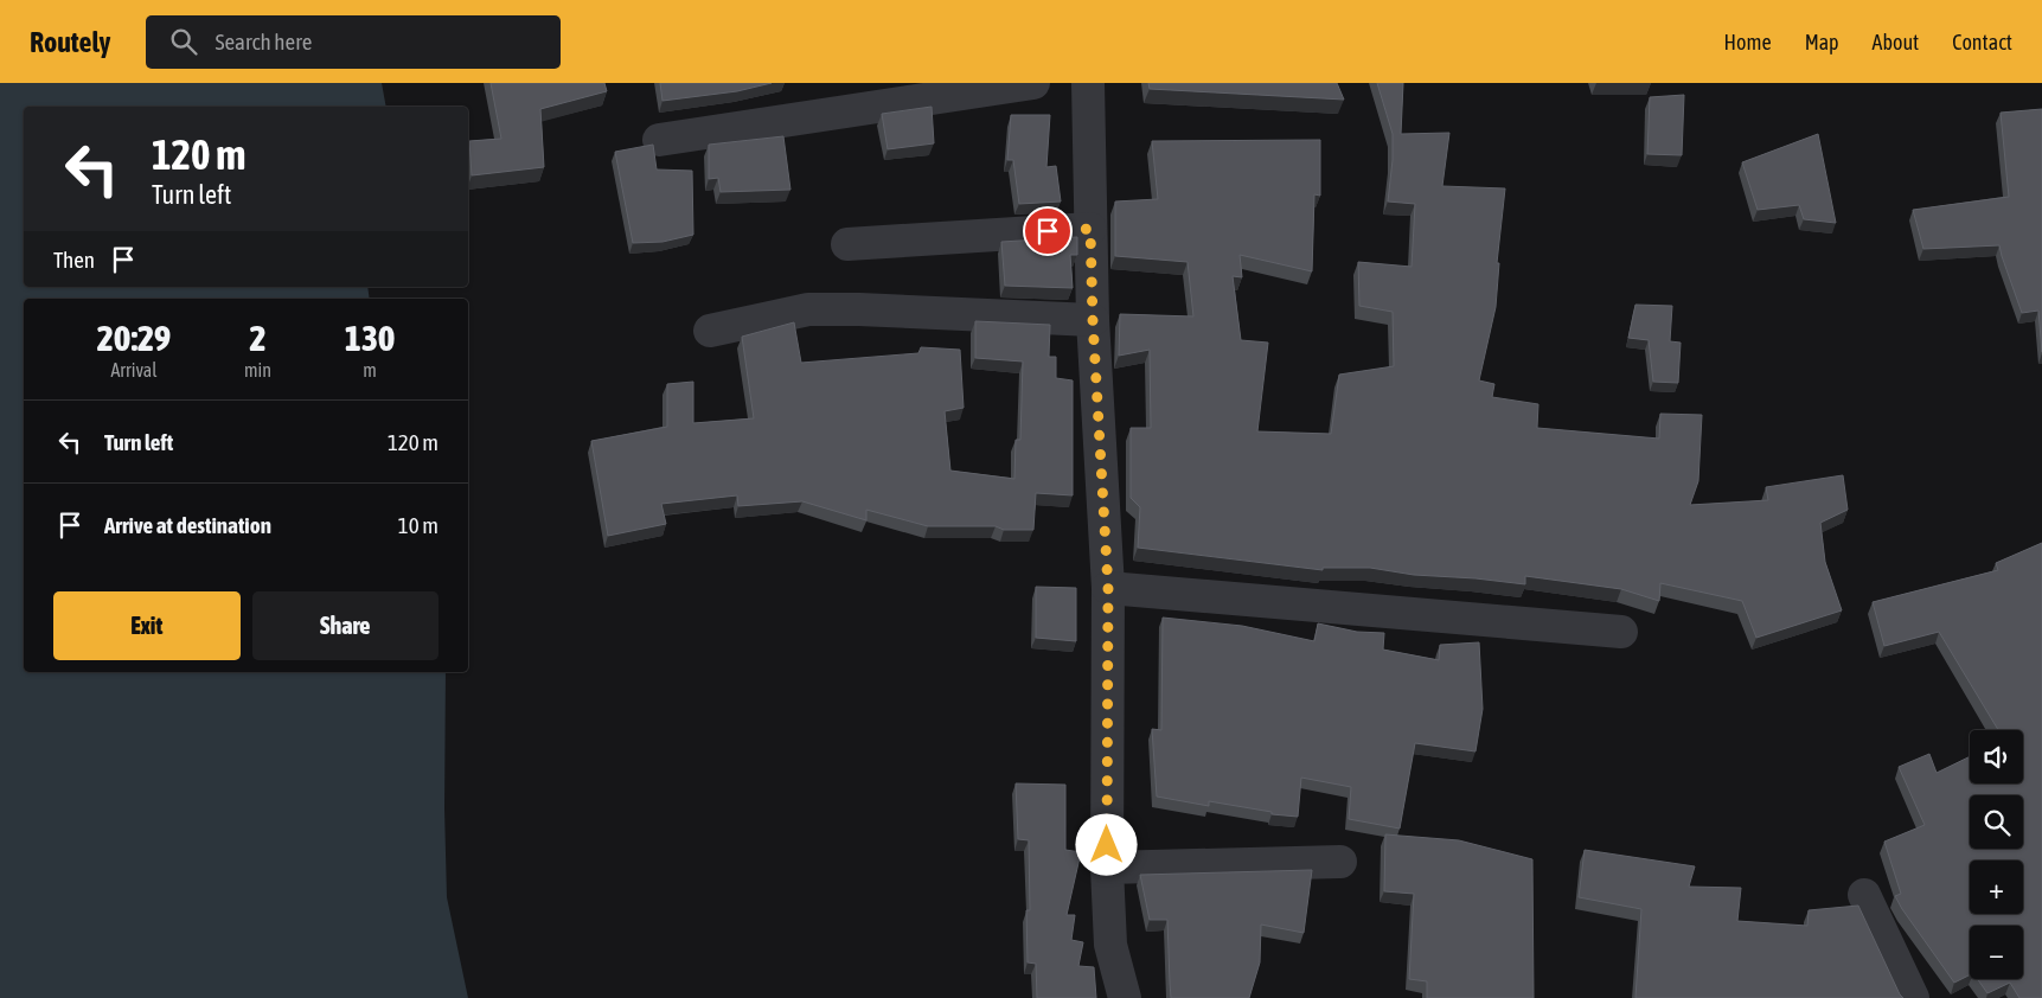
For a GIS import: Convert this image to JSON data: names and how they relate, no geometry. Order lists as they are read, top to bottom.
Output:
{
  "page": {
    "header": "Routely",
    "search": "Search here",
    "nav": [
      "Home",
      "Map",
      "About",
      "Contact"
    ],
    "turn": ["120 m", "Turn left"],
    "then": "Then",
    "eta": [
      "20:29",
      "Arrival",
      "2",
      "min",
      "130",
      "m"
    ],
    "list": [
      {
        "name": "Turn left",
        "value": "120 m"
      },
      {
        "name": "Arrive at destination",
        "value": "10 m"
      }
    ],
    "buttons": ["Exit", "Share"],
    "map_buttons": ["+", "−"]
  }
}
